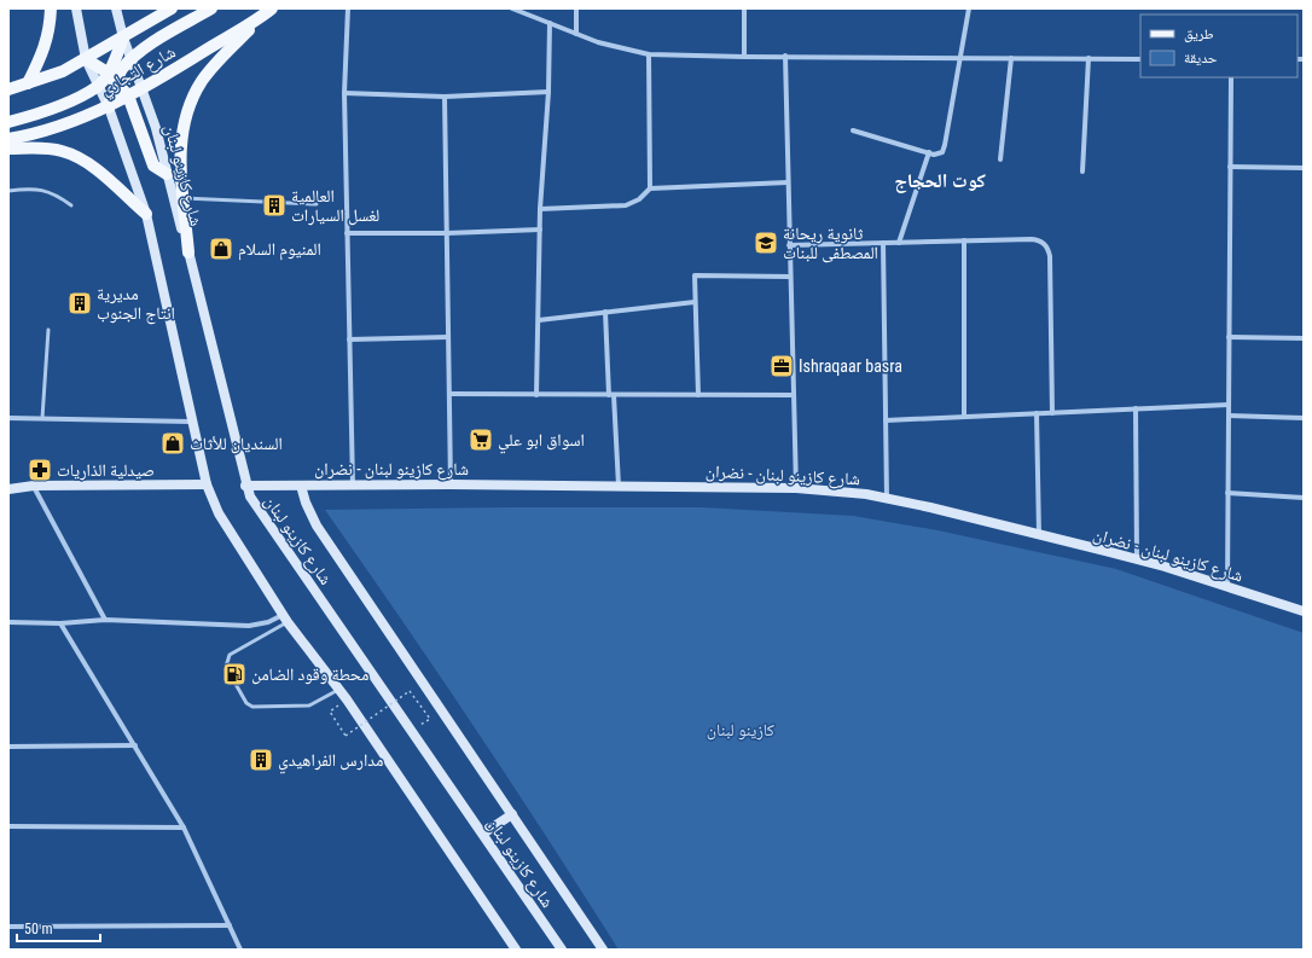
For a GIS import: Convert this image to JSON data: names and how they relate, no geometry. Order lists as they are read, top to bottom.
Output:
{
  "streets": {
    "main road": ["شارع التجاري", "شارع كازينو لبنان", "شارع كازينو لبنان - نضران"]
  },
  "crossings": [
    ["شارع التجاري", "شارع كازينو لبنان"],
    ["شارع كازينو لبنان", "شارع كازينو لبنان - نضران"]
  ],
  "districts": ["كوت الحجاج"],
  "parks": ["كازينو لبنان"],
  "places": {
    "building": ["العالمية لغسل السيارات", "مديرية انتاج الجنوب", "مدارس الفراهيدي"],
    "school or university": ["ثانوية ريحانة المصطفى للبنات"],
    "shop": ["المنيوم السلام", "السنديان للأثاث"],
    "office": ["Ishraqaar basra"],
    "supermarket": ["اسواق ابو علي"],
    "pharmacy": ["صيدلية الذاريات"],
    "fuel station": ["محطة وقود الضامن"]
  },
  "legend": ["طريق", "حديقة"],
  "scale_bar": "50 m"
}
